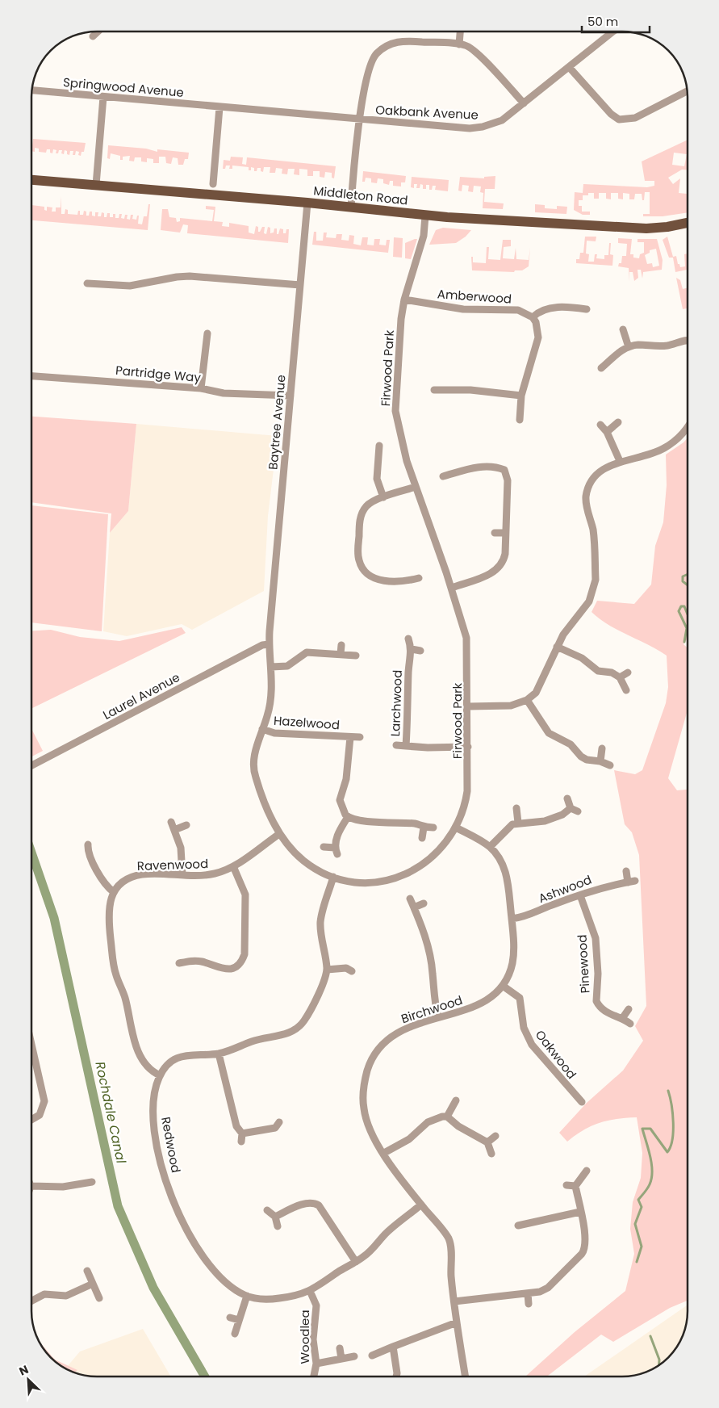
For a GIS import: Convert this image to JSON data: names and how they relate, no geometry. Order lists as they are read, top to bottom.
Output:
{
  "streets": {
    "main road": ["Middleton Road"],
    "street": [
      "Springwood Avenue",
      "Oakbank Avenue",
      "Amberwood",
      "Firwood Park",
      "Partridge Way",
      "Baytree Avenue",
      "Laurel Avenue",
      "Larchwood",
      "Hazelwood",
      "Ravenwood",
      "Ashwood",
      "Pinewood",
      "Birchwood",
      "Oakwood",
      "Redwood",
      "Woodlea"
    ]
  },
  "crossings": [
    ["Springwood Avenue", "Oakbank Avenue"],
    ["Middleton Road", "Firwood Park"],
    ["Middleton Road", "Baytree Avenue"],
    ["Amberwood", "Firwood Park"],
    ["Firwood Park", "Baytree Avenue"],
    ["Firwood Park", "Laurel Avenue"],
    ["Firwood Park", "Larchwood"],
    ["Firwood Park", "Hazelwood"],
    ["Firwood Park", "Ravenwood"],
    ["Firwood Park", "Birchwood"],
    ["Firwood Park", "Redwood"],
    ["Partridge Way", "Baytree Avenue"],
    ["Baytree Avenue", "Laurel Avenue"],
    ["Ashwood", "Pinewood"],
    ["Ashwood", "Birchwood"],
    ["Birchwood", "Oakwood"],
    ["Birchwood", "Redwood"],
    ["Redwood", "Woodlea"]
  ],
  "water": ["Rochdale Canal"],
  "scale_bar": "50 m",
  "north": "top left"
}
